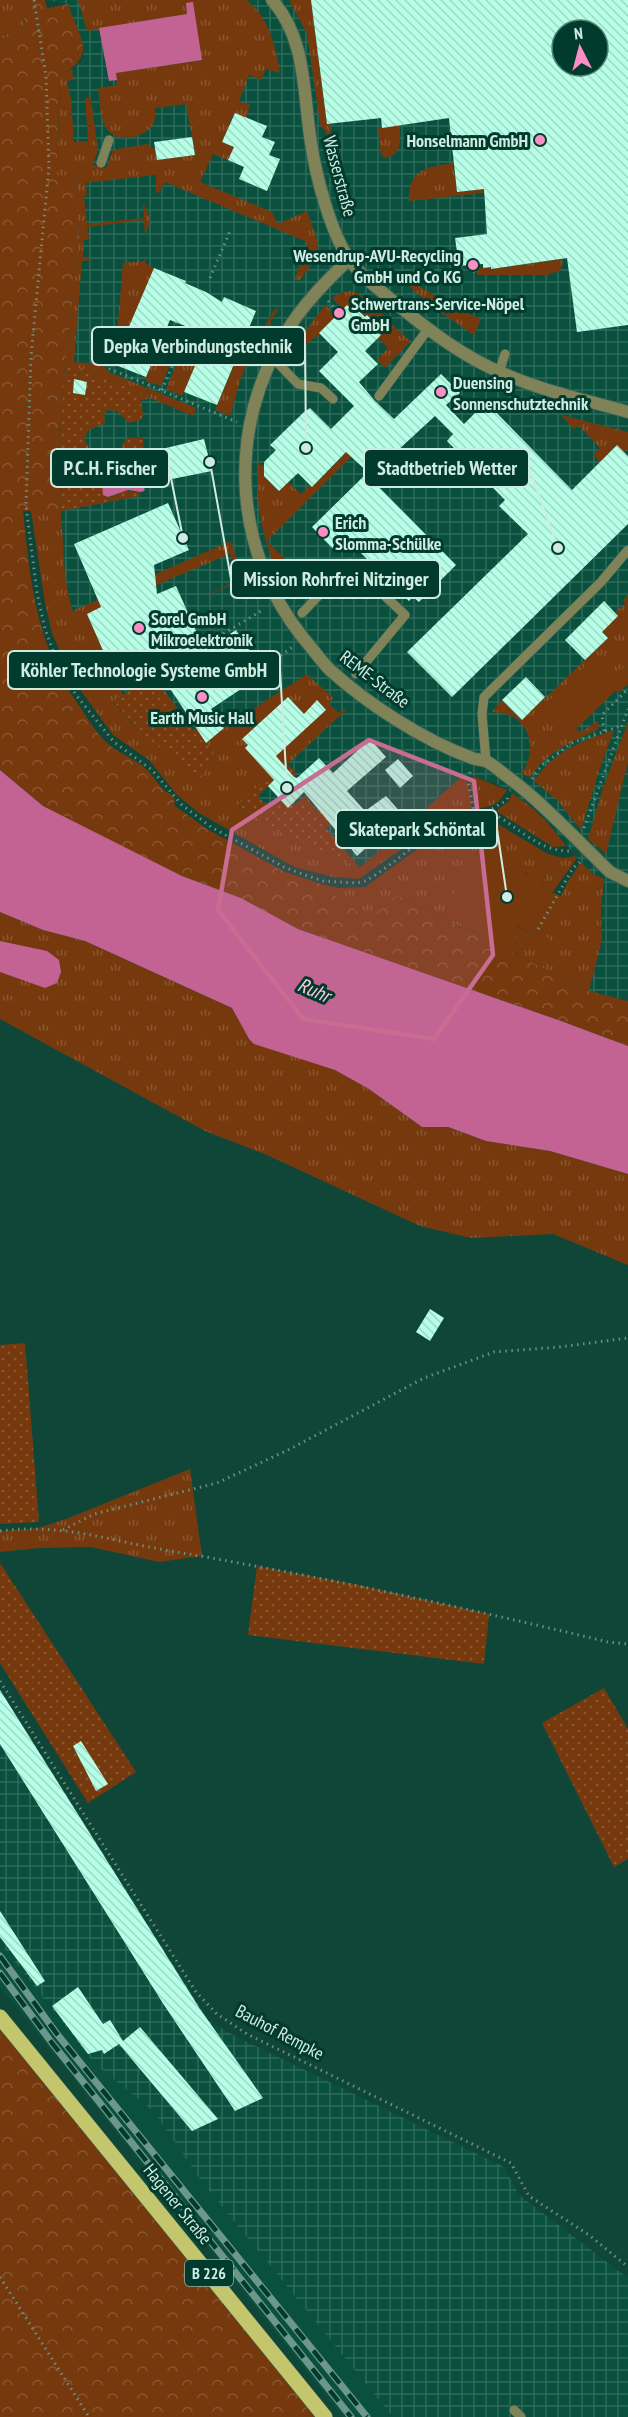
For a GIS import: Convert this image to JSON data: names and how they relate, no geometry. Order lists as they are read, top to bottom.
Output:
{
  "streets": {
    "main road": ["Hagener Straße", "B 226"],
    "street": ["Wasserstraße", "REME-Straße"],
    "path": ["Bauhof Rempke"]
  },
  "crossings": [
    ["Wasserstraße", "REME-Straße"]
  ],
  "water": ["Ruhr"],
  "places": [
    "Honselmann GmbH",
    "Wesendrup-AVU-Recycling GmbH und Co KG",
    "Schwertrans-Service-Nöpel GmbH",
    "Duensing Sonnenschutztechnik",
    "Depka Verbindungstechnik",
    "Mission Rohrfrei Nitzinger",
    "Erich Slomma-Schülke",
    "P.C.H. Fischer",
    "Stadtbetrieb Wetter",
    "Sorel GmbH Mikroelektronik",
    "Earth Music Hall",
    "Köhler Technologie Systeme GmbH",
    "Skatepark Schöntal"
  ],
  "north": "top"
}
